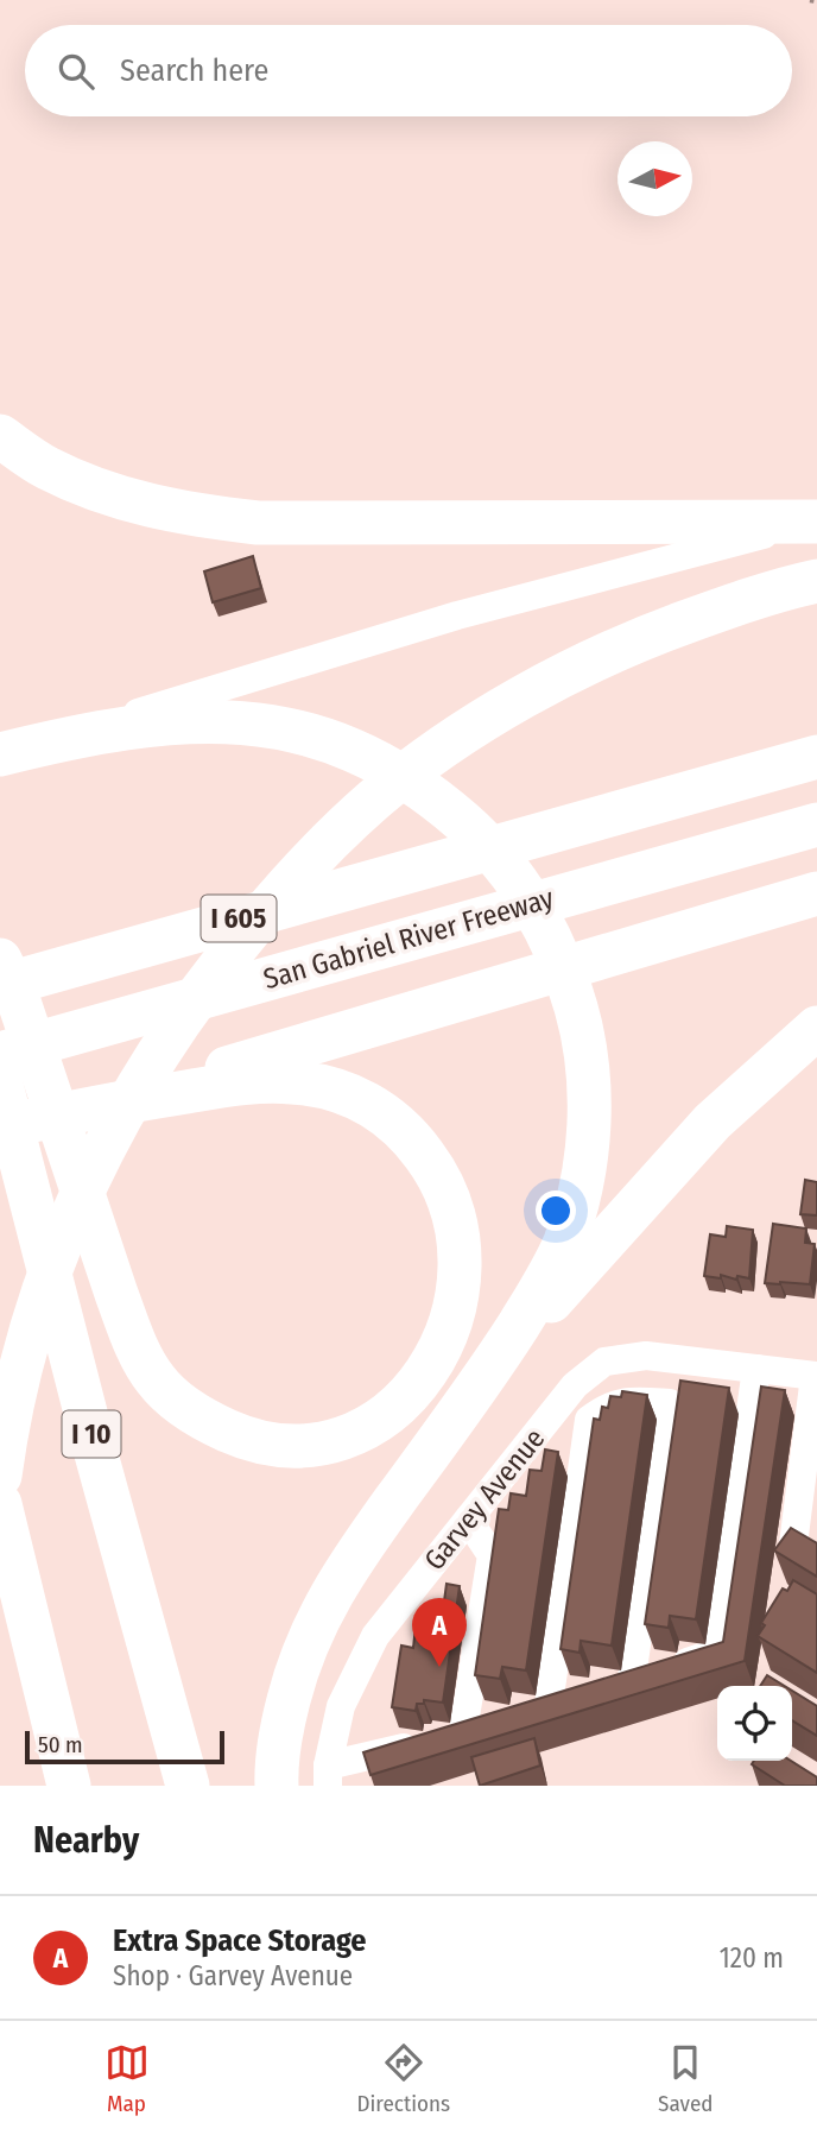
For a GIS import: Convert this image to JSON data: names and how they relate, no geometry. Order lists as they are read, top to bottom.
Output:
{
  "streets": {
    "highway": ["I 605", "San Gabriel River Freeway", "I 10"],
    "street": ["Garvey Avenue"]
  },
  "scale_bar": "50 m",
  "north": "right",
  "page": {
    "search": "Search here",
    "pins": "A",
    "scale": "50 m",
    "heading": "Nearby",
    "list": [
      {
        "mark": "A",
        "name": "Extra Space Storage",
        "note": "Shop · Garvey Avenue",
        "value": "120 m"
      }
    ],
    "nav": ["Map", "Directions", "Saved"]
  }
}
